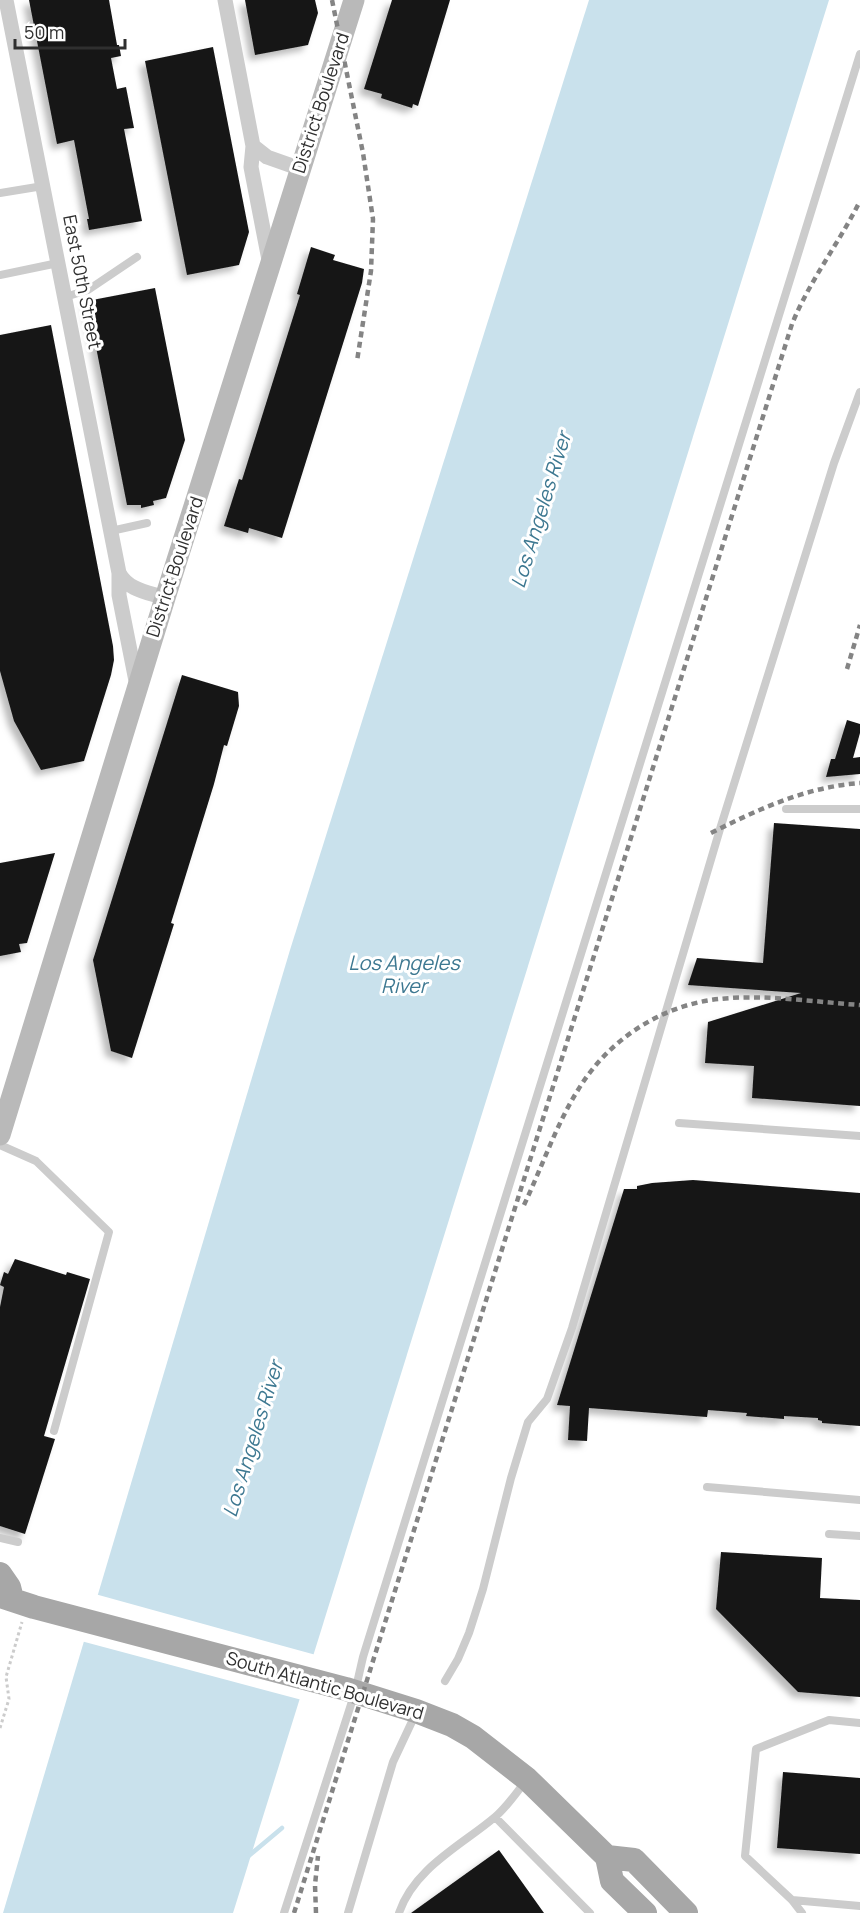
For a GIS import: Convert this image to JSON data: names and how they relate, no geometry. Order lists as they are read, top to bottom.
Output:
{
  "streets": {
    "main road": ["District Boulevard", "South Atlantic Boulevard"],
    "street": ["East 50th Street"]
  },
  "crossings": [
    ["District Boulevard", "East 50th Street"]
  ],
  "water": ["Los Angeles River"],
  "scale_bar": "50 m"
}
